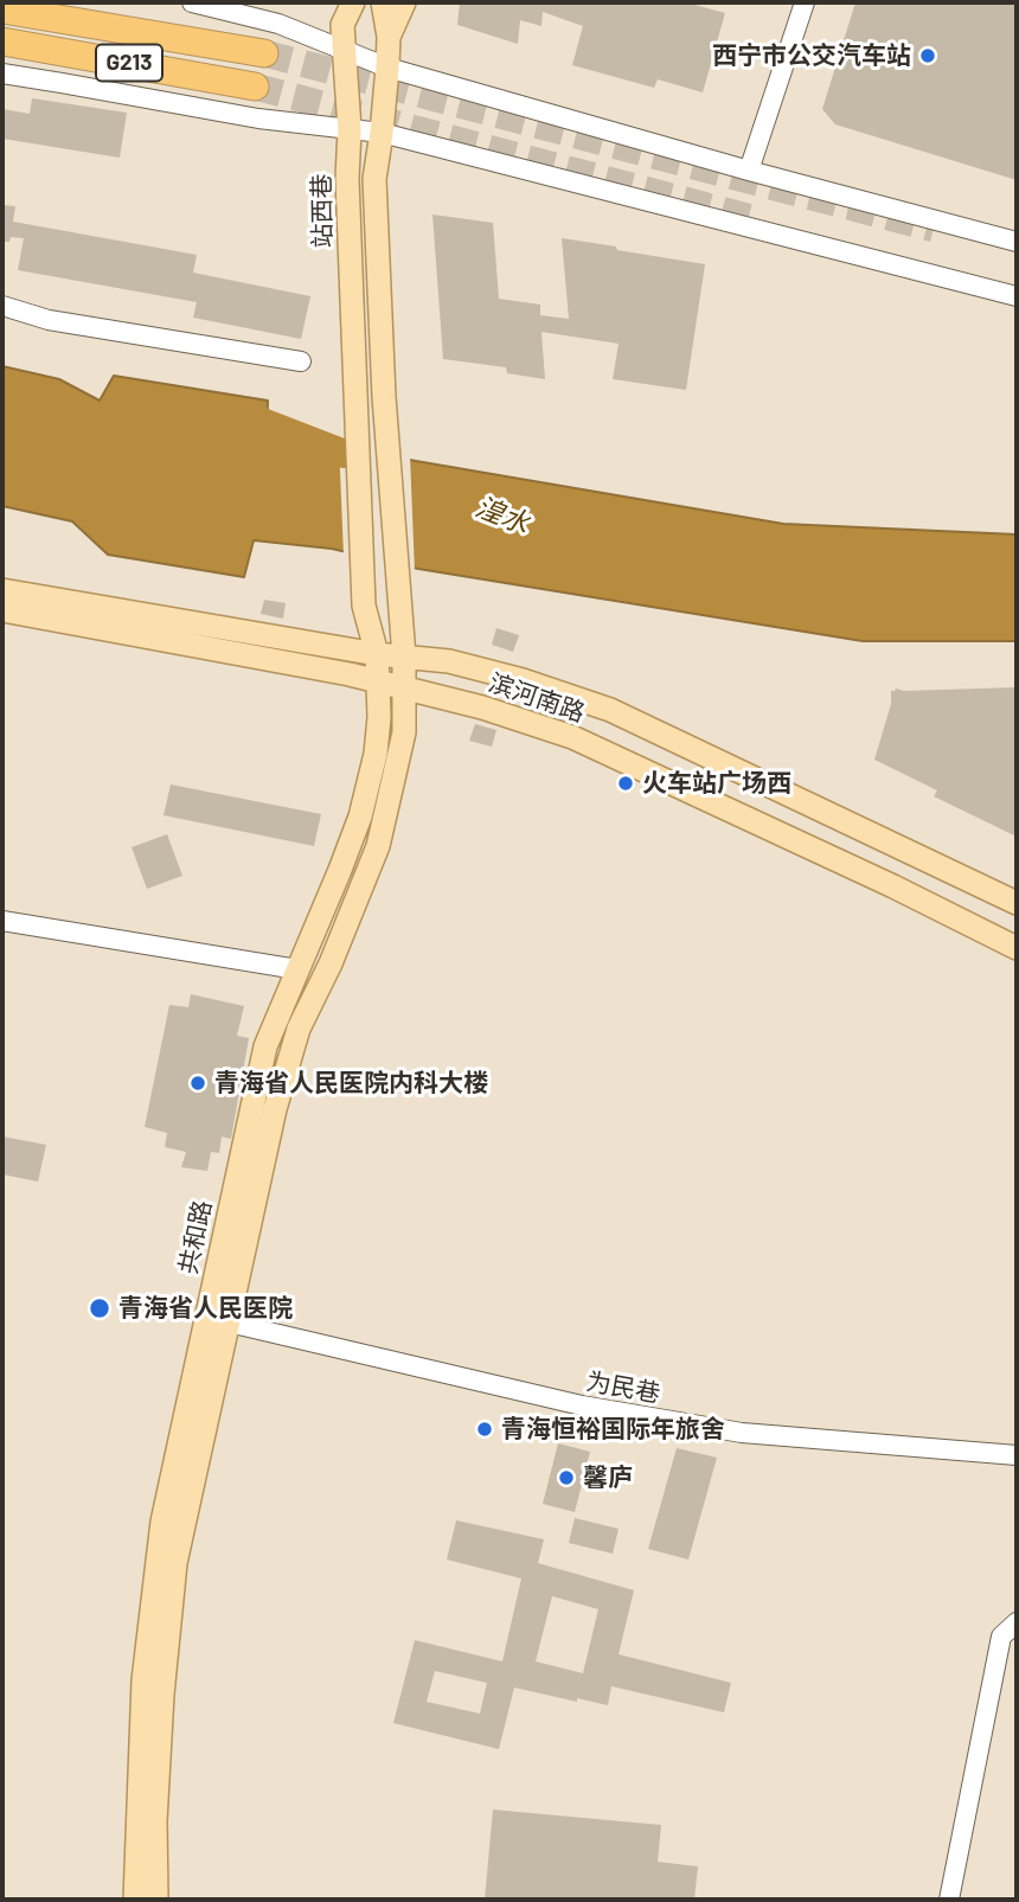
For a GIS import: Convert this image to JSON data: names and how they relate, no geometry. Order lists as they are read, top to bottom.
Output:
{
  "streets": {
    "highway": ["G213"],
    "main road": ["站西巷", "滨河南路", "共和路"],
    "street": ["为民巷"]
  },
  "crossings": [
    ["站西巷", "共和路"],
    ["滨河南路", "共和路"],
    ["共和路", "为民巷"]
  ],
  "water": ["湟水"],
  "places": [
    "西宁市公交汽车站",
    "火车站广场西",
    "青海省人民医院内科大楼",
    "青海省人民医院",
    "青海恒裕国际年旅舍",
    "馨庐"
  ]
}
